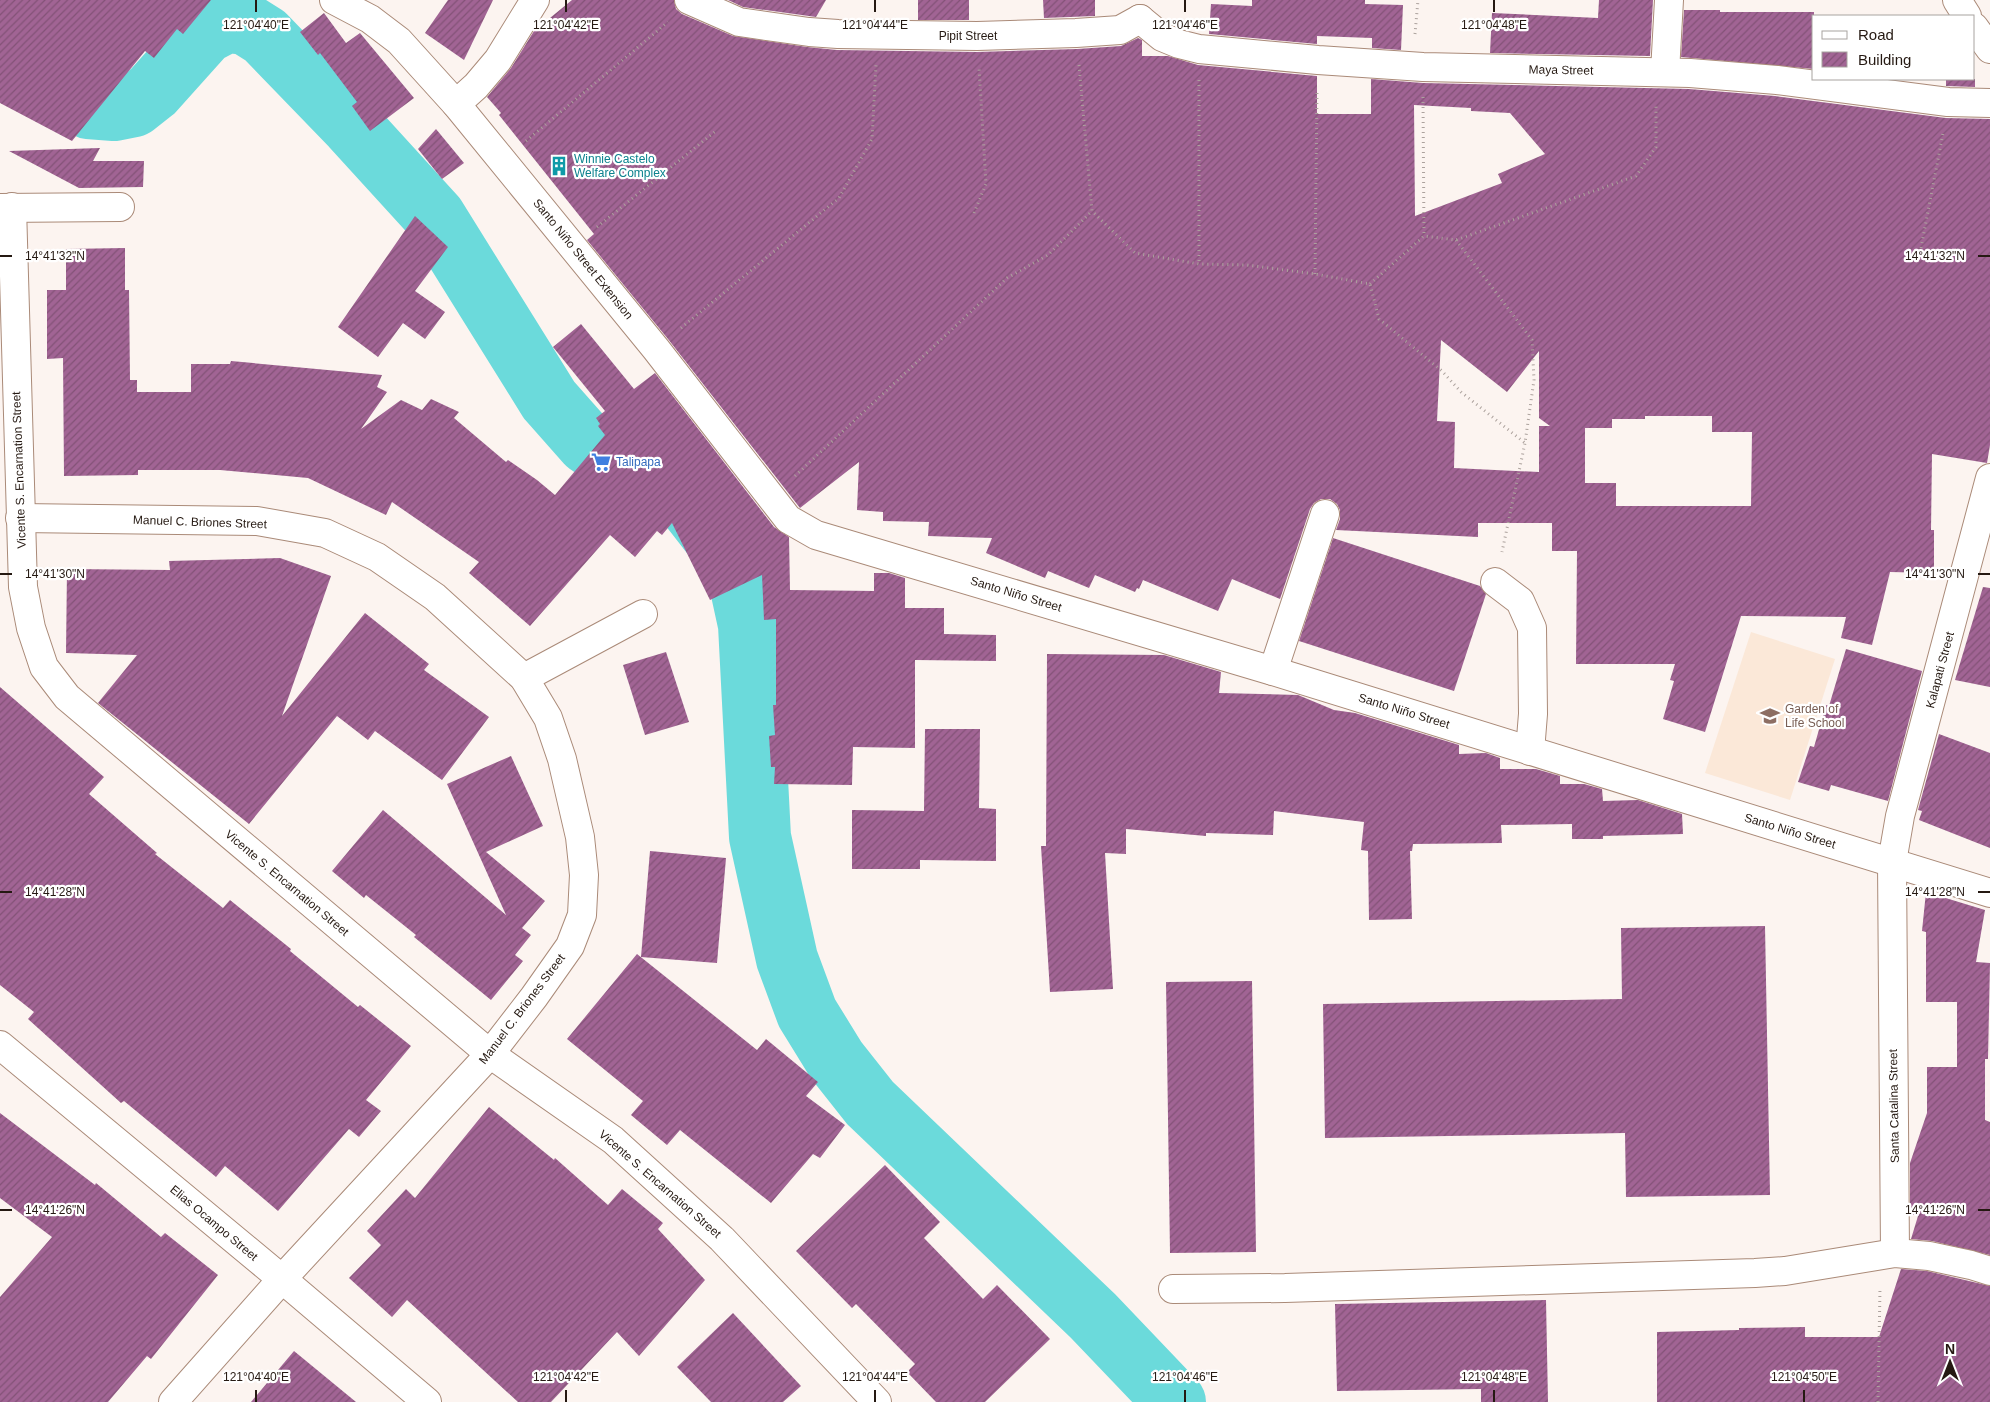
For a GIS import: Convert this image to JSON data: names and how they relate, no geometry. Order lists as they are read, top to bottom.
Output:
{
  "streets": {
    "street": [
      "Pipit Street",
      "Maya Street",
      "Santo Niño Street Extension",
      "Vicente S. Encarnation Street",
      "Manuel C. Briones Street",
      "Santo Niño Street",
      "Kalapati Street",
      "Santa Catalina Street",
      "Elias Ocampo Street"
    ]
  },
  "crossings": [
    ["Pipit Street", "Maya Street"],
    ["Santo Niño Street Extension", "Santo Niño Street"],
    ["Vicente S. Encarnation Street", "Manuel C. Briones Street"],
    ["Manuel C. Briones Street", "Elias Ocampo Street"],
    ["Santo Niño Street", "Kalapati Street"],
    ["Santo Niño Street", "Santa Catalina Street"],
    ["Kalapati Street", "Santa Catalina Street"]
  ],
  "places": {
    "building": ["Winnie Castelo Welfare Complex"],
    "supermarket": ["Talipapa"],
    "school or university": ["Garden of Life School"]
  },
  "legend": ["Road", "Building"],
  "north": "top",
  "coordinates": [
    "121°04'40\"E",
    "121°04'42\"E",
    "121°04'44\"E",
    "121°04'46\"E",
    "121°04'48\"E",
    "14°41'32\"N",
    "14°41'30\"N",
    "14°41'28\"N",
    "14°41'26\"N",
    "121°04'50\"E"
  ]
}
